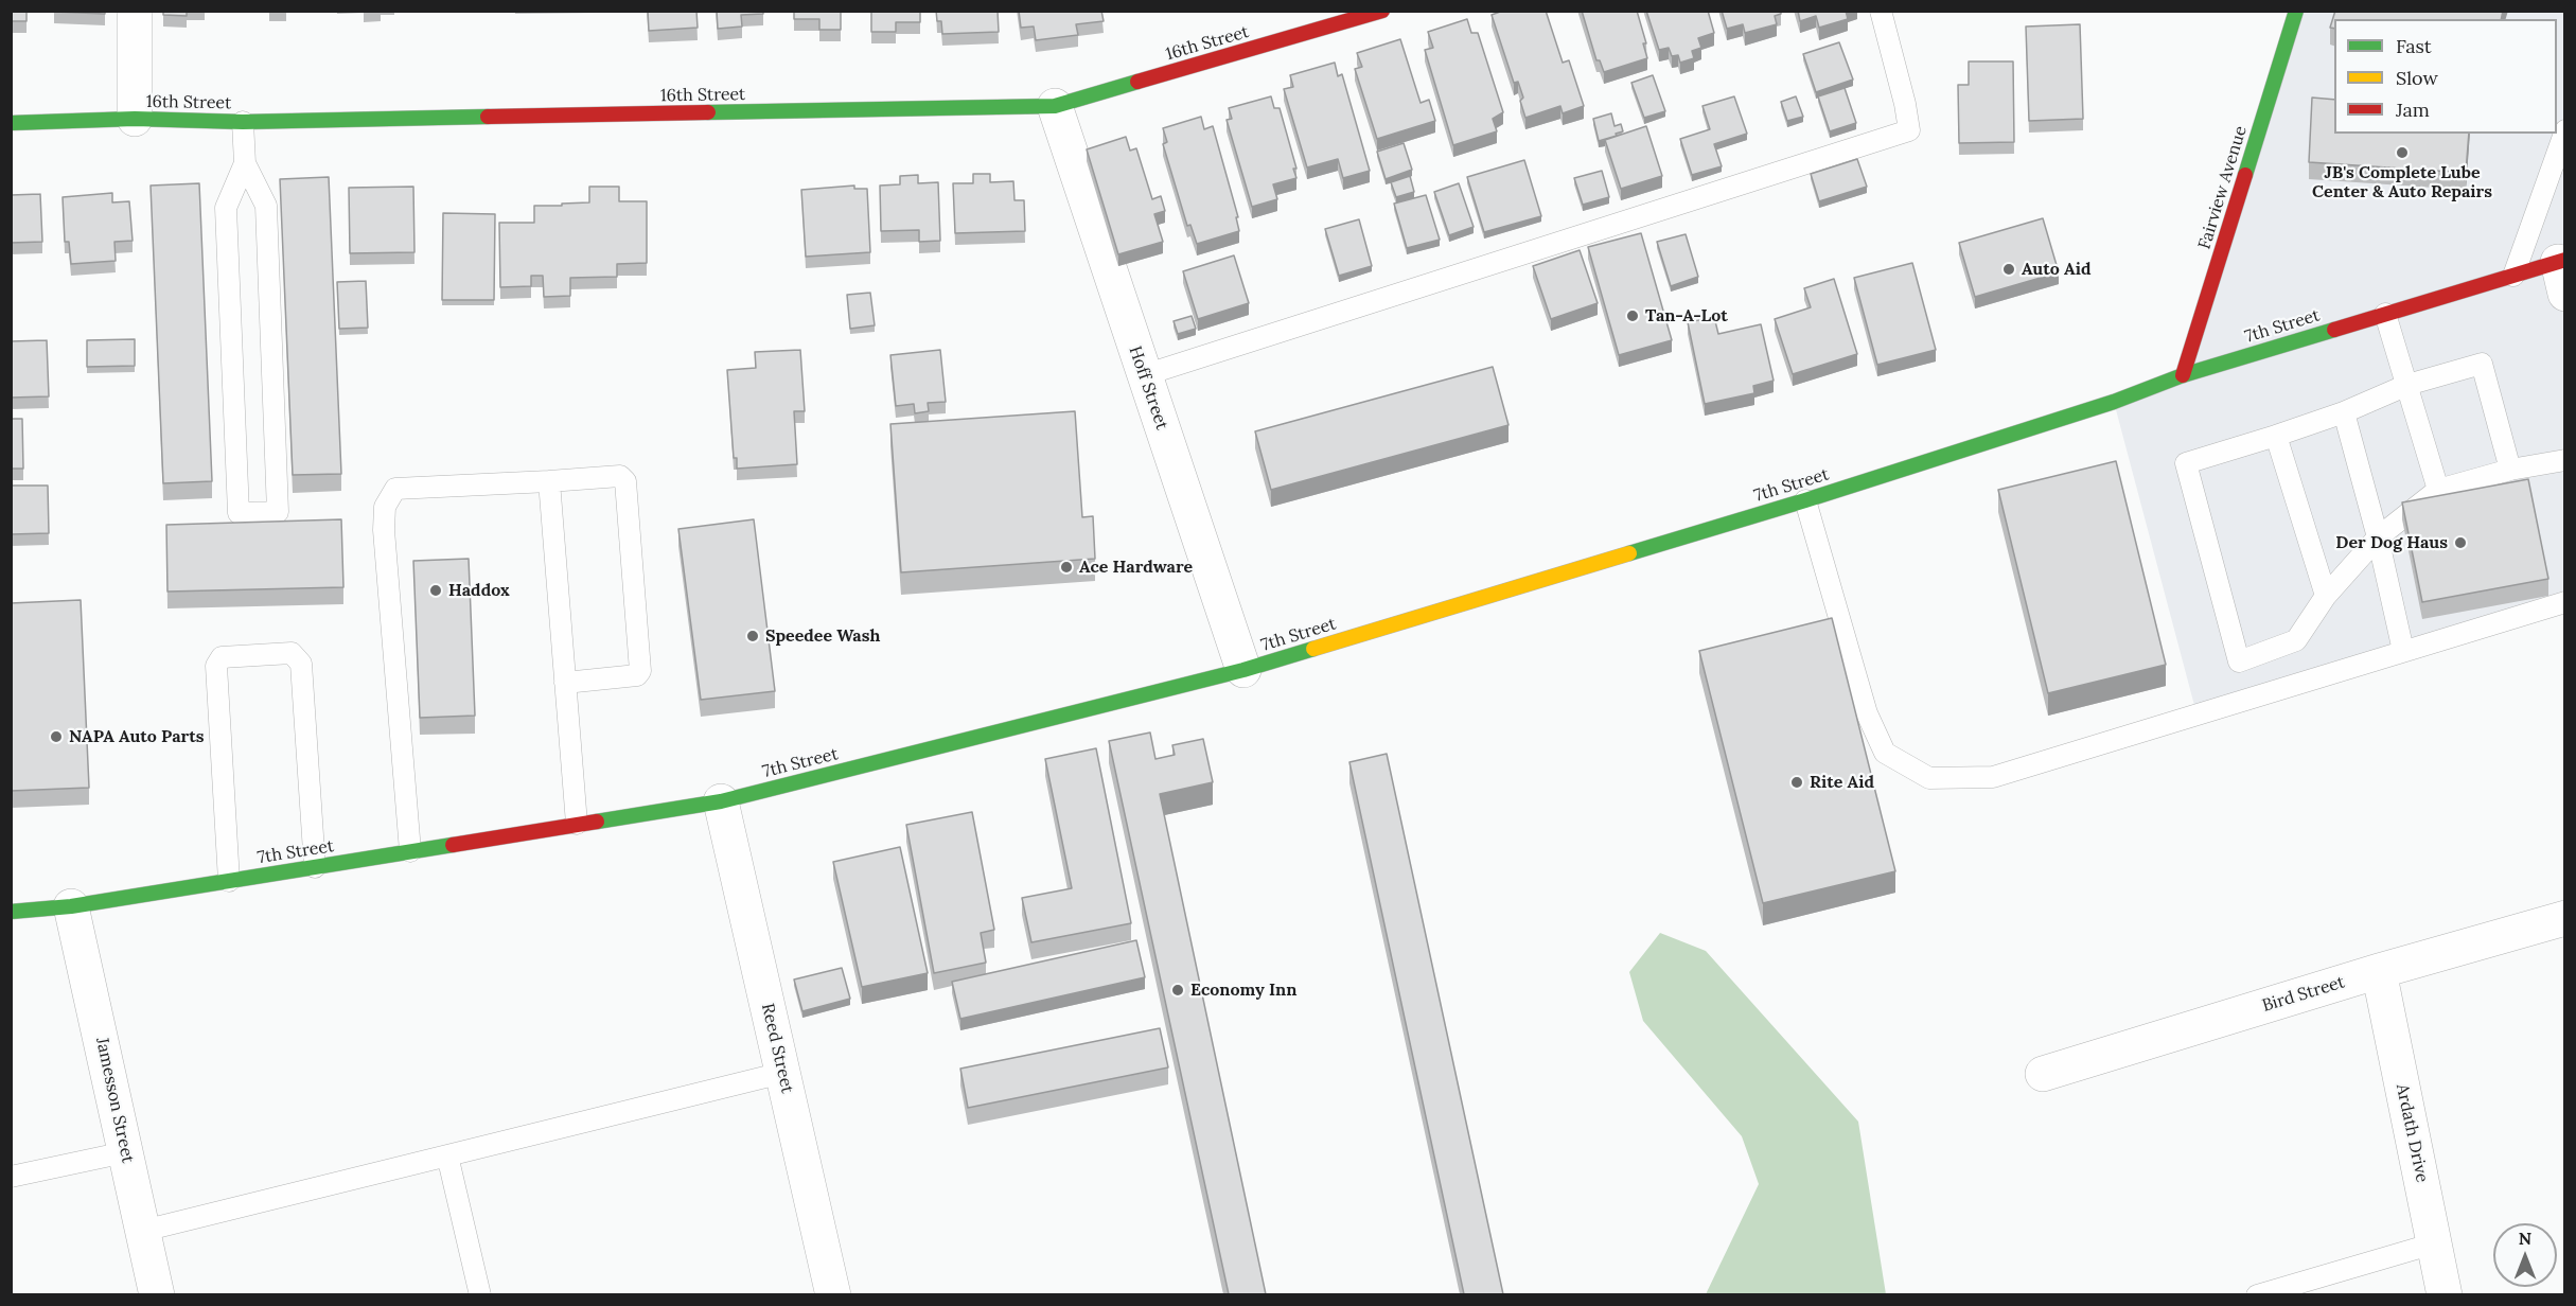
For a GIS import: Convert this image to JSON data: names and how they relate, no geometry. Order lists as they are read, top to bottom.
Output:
{
  "streets": {
    "main road": ["16th Street", "Fairview Avenue", "7th Street"],
    "street": [
      "Hoff Street",
      "Bird Street",
      "Reed Street",
      "Jamesson Street",
      "Ardath Drive"
    ]
  },
  "crossings": [
    ["16th Street", "Hoff Street"],
    ["Fairview Avenue", "7th Street"],
    ["7th Street", "Hoff Street"],
    ["7th Street", "Reed Street"],
    ["7th Street", "Jamesson Street"],
    ["Bird Street", "Ardath Drive"]
  ],
  "places": [
    "JB's Complete Lube Center & Auto Repairs",
    "Auto Aid",
    "Tan-A-Lot",
    "Der Dog Haus",
    "Ace Hardware",
    "Haddox",
    "Speedee Wash",
    "NAPA Auto Parts",
    "Rite Aid",
    "Economy Inn"
  ],
  "legend": ["Fast", "Slow", "Jam"],
  "north": "top"
}
